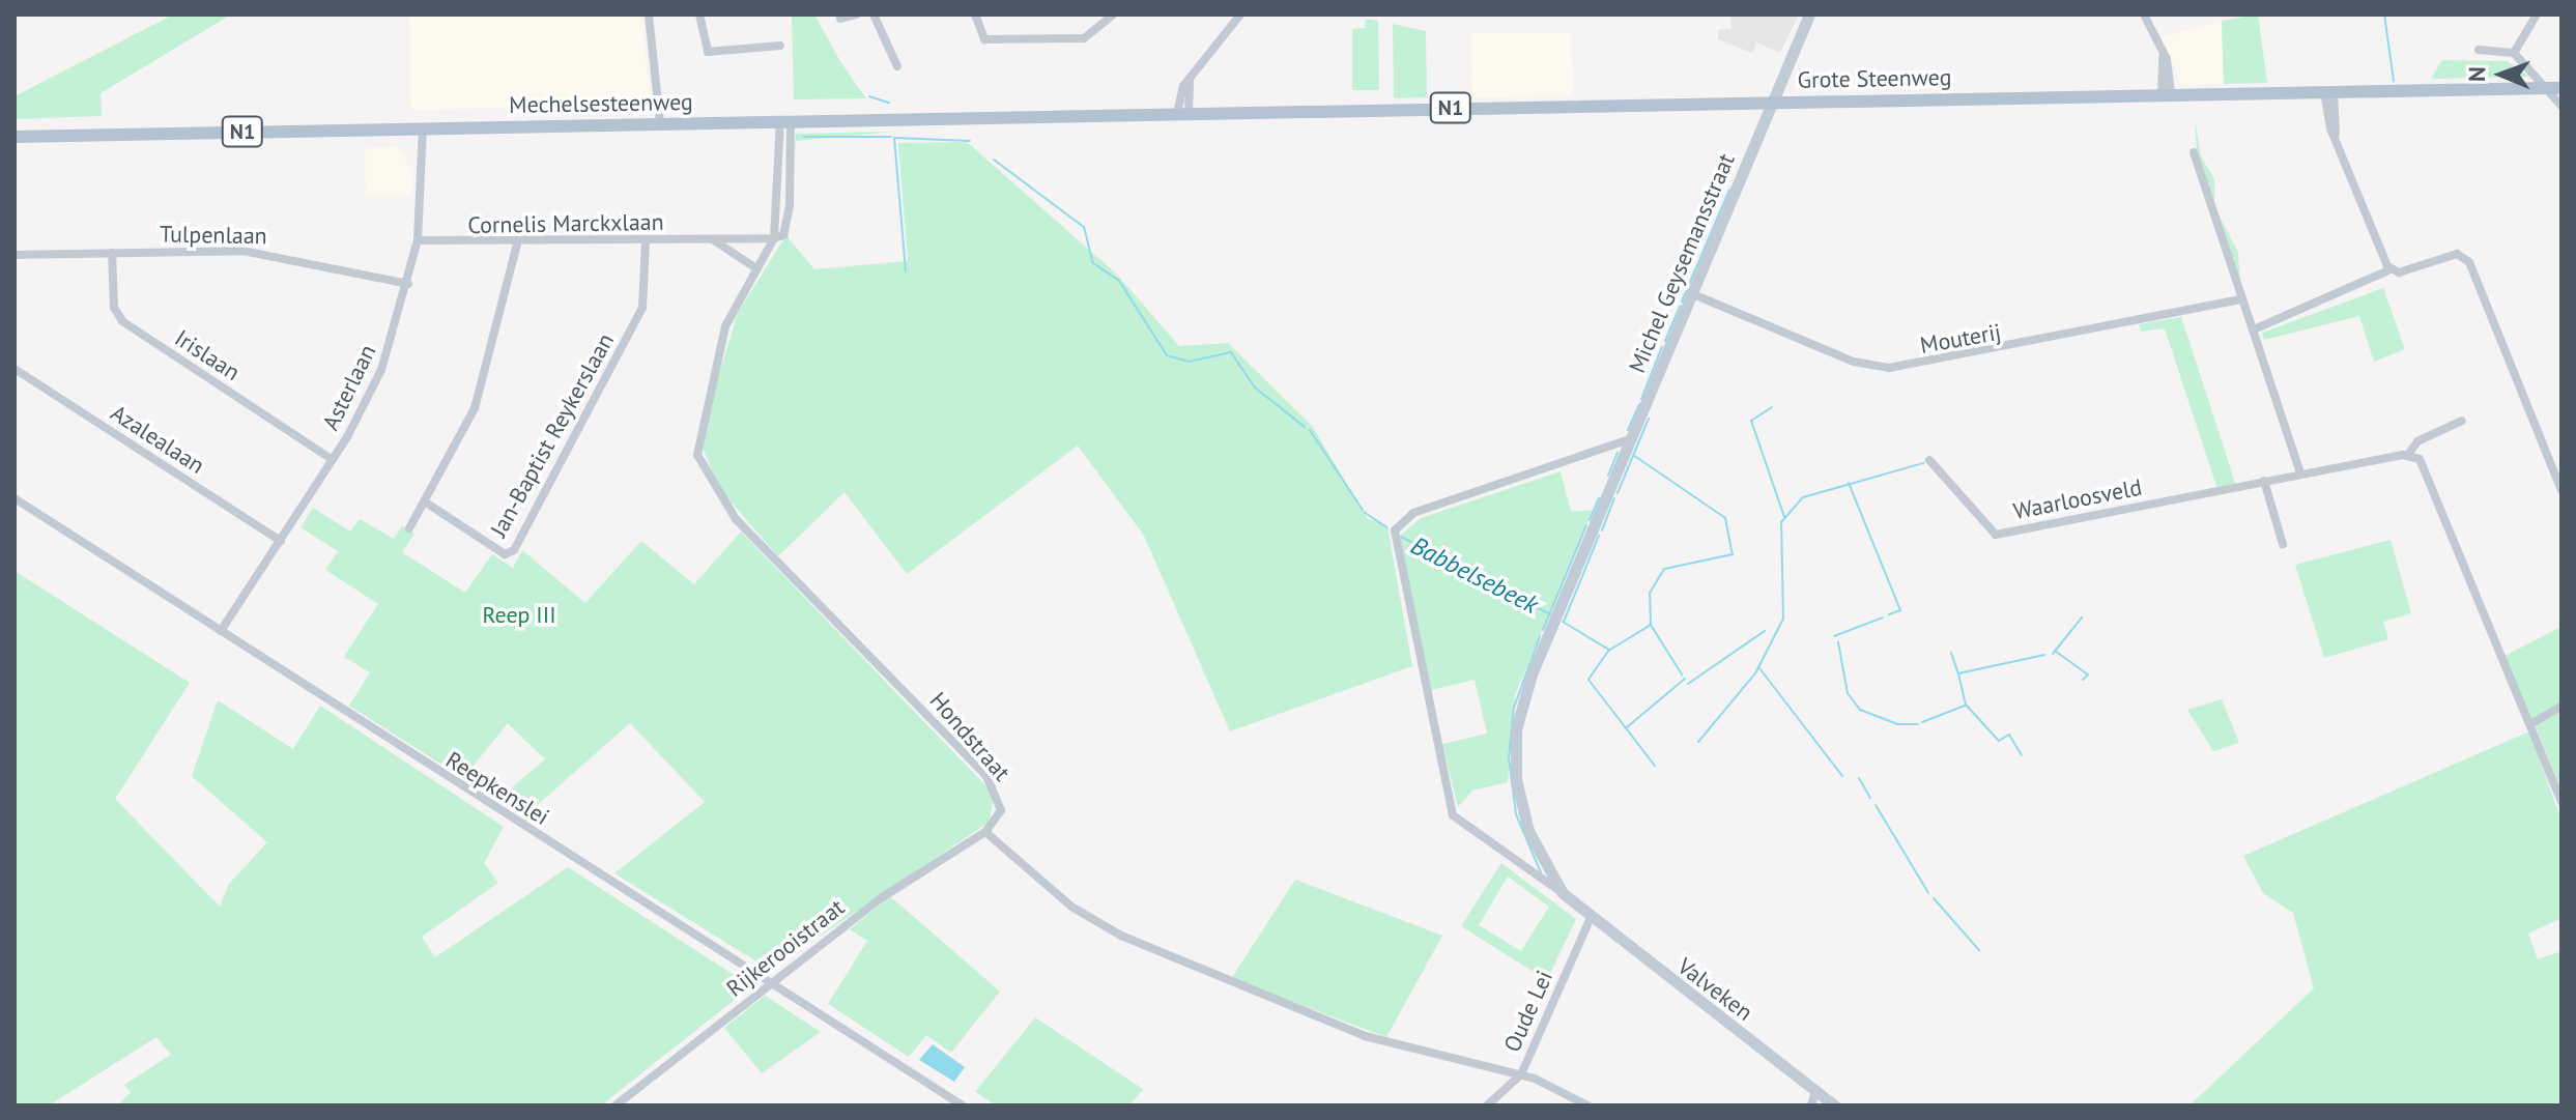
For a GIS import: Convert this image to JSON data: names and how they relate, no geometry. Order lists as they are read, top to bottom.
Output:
{
  "streets": {
    "main road": ["Grote Steenweg", "Mechelsesteenweg", "N1"],
    "street": [
      "Cornelis Marckxlaan",
      "Tulpenlaan",
      "Michel Geysemansstraat",
      "Mouterij",
      "Irislaan",
      "Asterlaan",
      "Jan-Baptist Reykerslaan",
      "Azalealaan",
      "Waarloosveld",
      "Hondstraat",
      "Reepkenslei",
      "Rijkerooistraat",
      "Valveken",
      "Oude Lei"
    ]
  },
  "crossings": [
    ["Grote Steenweg", "Mechelsesteenweg"],
    ["Grote Steenweg", "Michel Geysemansstraat"],
    ["Mechelsesteenweg", "Asterlaan"],
    ["Mechelsesteenweg", "Hondstraat"],
    ["Cornelis Marckxlaan", "Asterlaan"],
    ["Cornelis Marckxlaan", "Jan-Baptist Reykerslaan"],
    ["Cornelis Marckxlaan", "Hondstraat"],
    ["Tulpenlaan", "Irislaan"],
    ["Tulpenlaan", "Asterlaan"],
    ["Michel Geysemansstraat", "Mouterij"],
    ["Michel Geysemansstraat", "Valveken"],
    ["Michel Geysemansstraat", "Oude Lei"],
    ["Irislaan", "Asterlaan"],
    ["Asterlaan", "Azalealaan"],
    ["Asterlaan", "Reepkenslei"],
    ["Hondstraat", "Rijkerooistraat"],
    ["Reepkenslei", "Rijkerooistraat"],
    ["Valveken", "Oude Lei"]
  ],
  "water": ["Babbelsebeek"],
  "parks": ["Reep III"],
  "north": "left"
}
